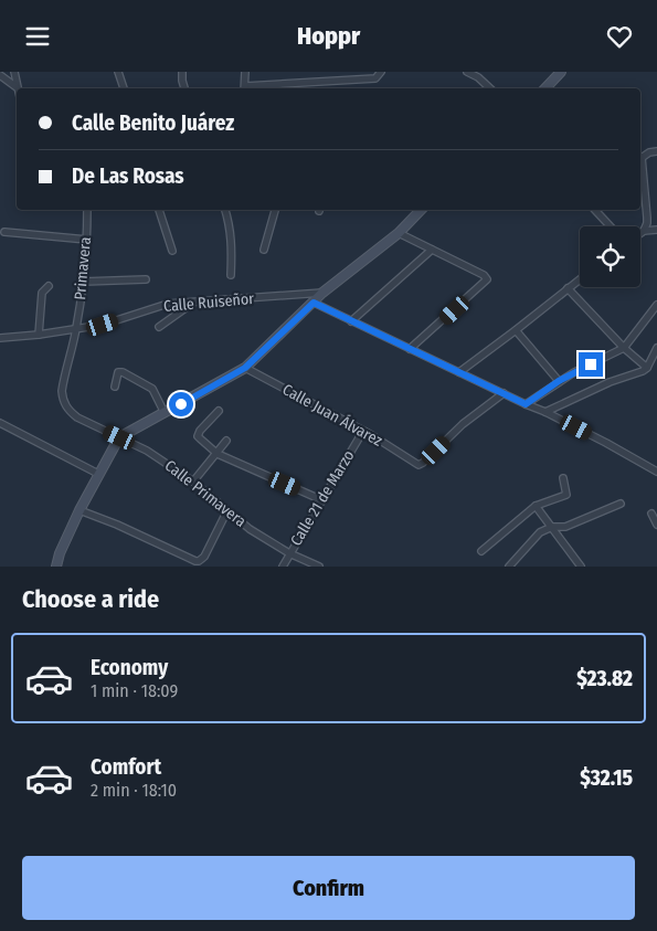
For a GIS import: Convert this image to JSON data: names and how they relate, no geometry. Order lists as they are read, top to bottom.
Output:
{
  "streets": {
    "street": [
      "Primavera",
      "Calle Ruiseñor",
      "Calle Juan Álvarez",
      "Calle Primavera",
      "Calle 21 de Marzo"
    ]
  },
  "crossings": [
    ["Primavera", "Calle Ruiseñor"],
    ["Primavera", "Calle Primavera"],
    ["Calle Juan Álvarez", "Calle 21 de Marzo"],
    ["Calle Primavera", "Calle 21 de Marzo"]
  ],
  "page": {
    "header": "Hoppr",
    "banner": ["Calle Benito Juárez", "De Las Rosas"],
    "heading": "Choose a ride",
    "list": [
      {
        "name": "Economy",
        "note": "1 min · 18:09",
        "value": "$23.82"
      },
      {
        "name": "Comfort",
        "note": "2 min · 18:10",
        "value": "$32.15"
      }
    ],
    "buttons": "Confirm"
  }
}
